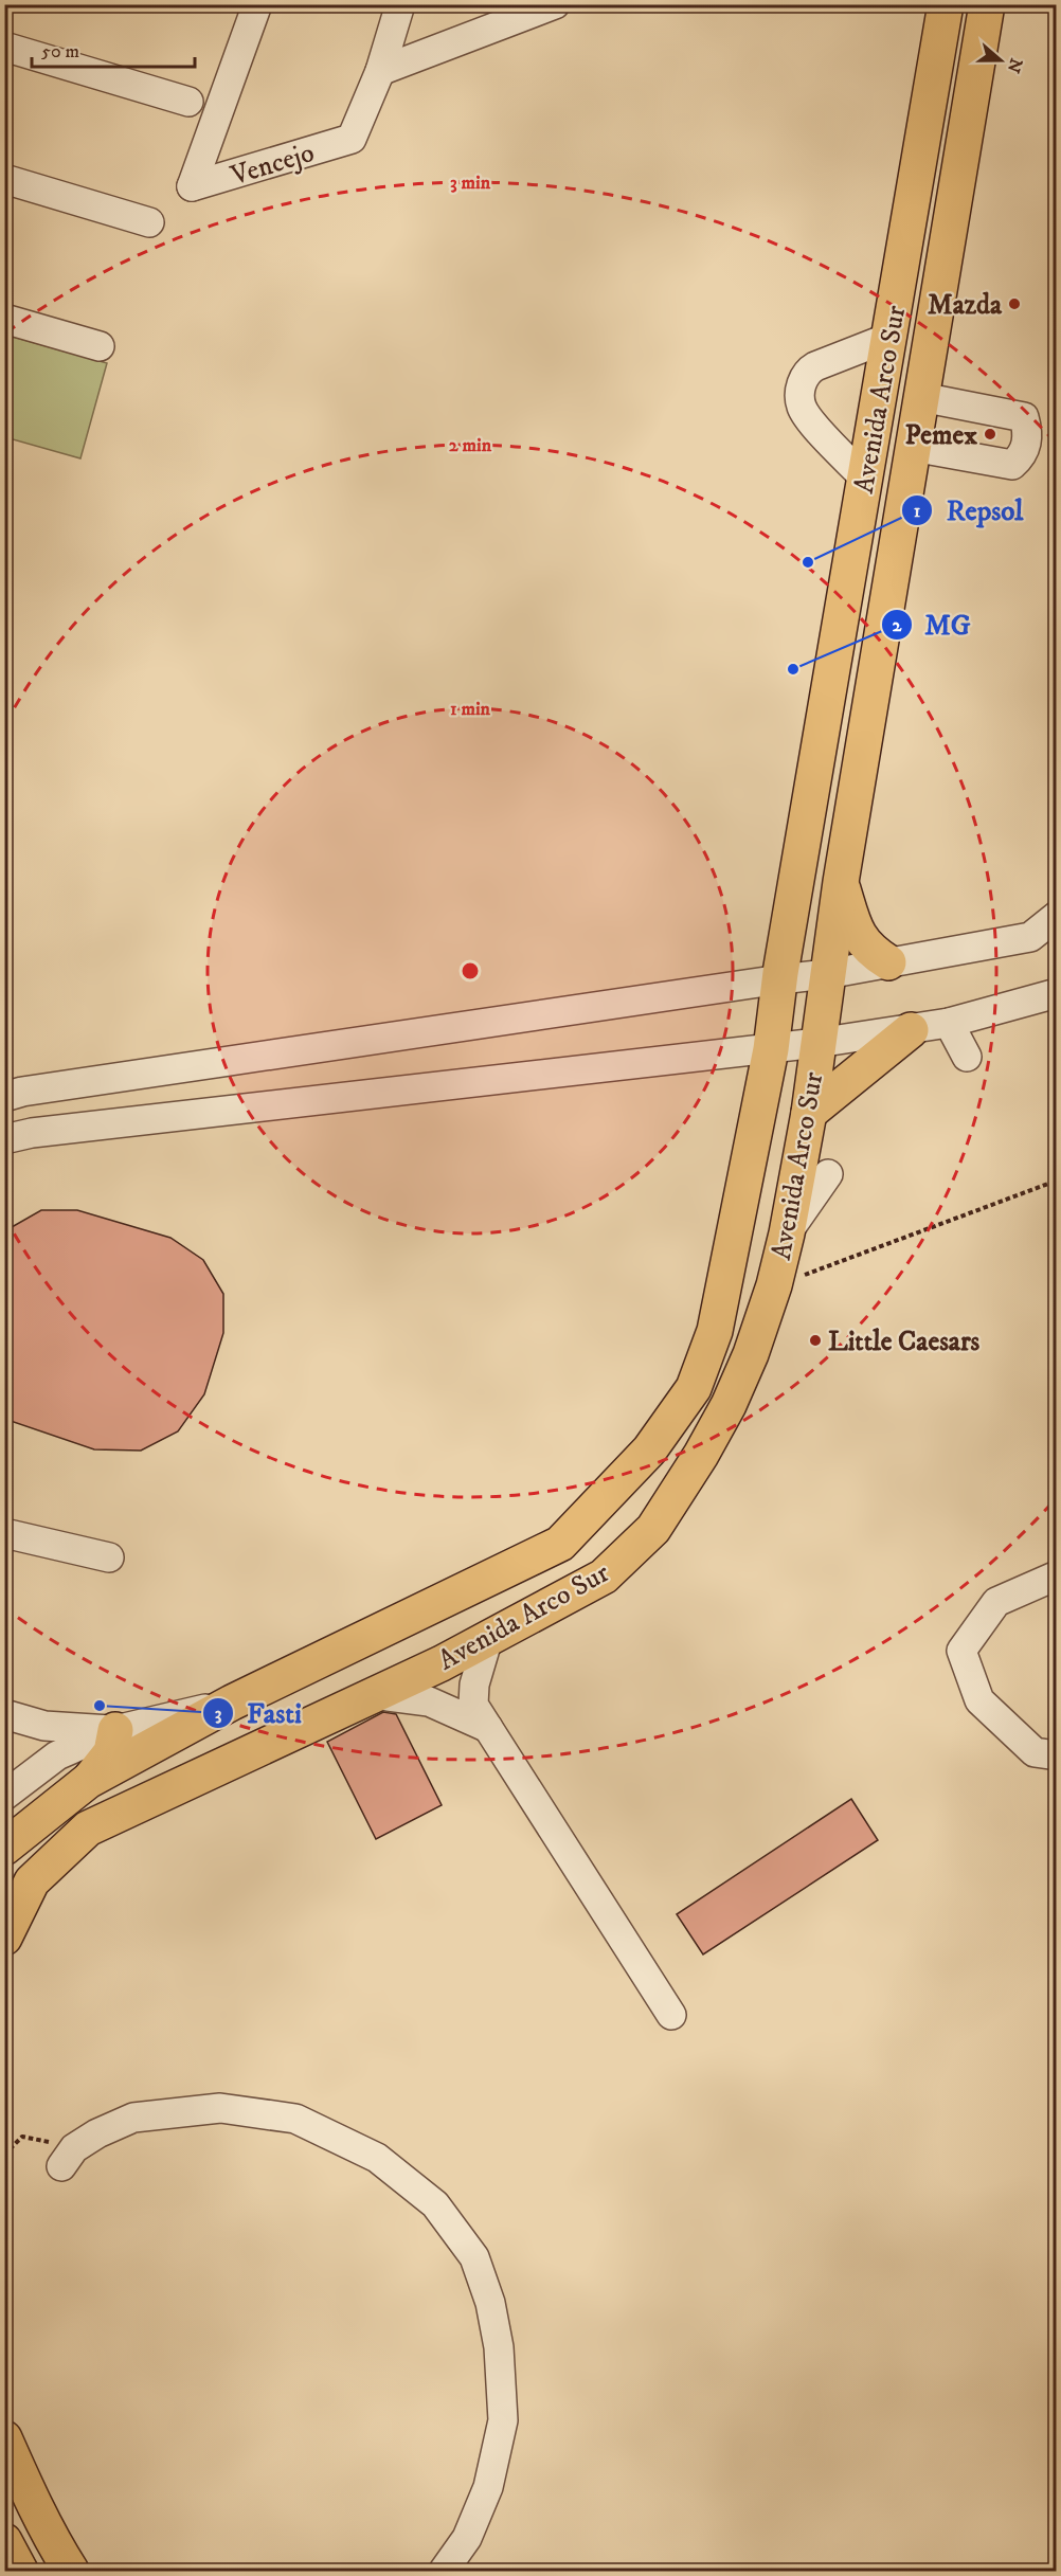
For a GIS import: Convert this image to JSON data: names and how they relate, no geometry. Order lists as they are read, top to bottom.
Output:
{
  "streets": {
    "main road": ["Avenida Arco Sur"],
    "street": ["Vencejo"]
  },
  "places": [
    "Mazda",
    "Pemex",
    "Repsol",
    "MG",
    "Little Caesars",
    "Fasti"
  ],
  "scale_bar": "50 m",
  "north": "right",
  "rings": ["3 min", "2 min", "1 min"]
}
